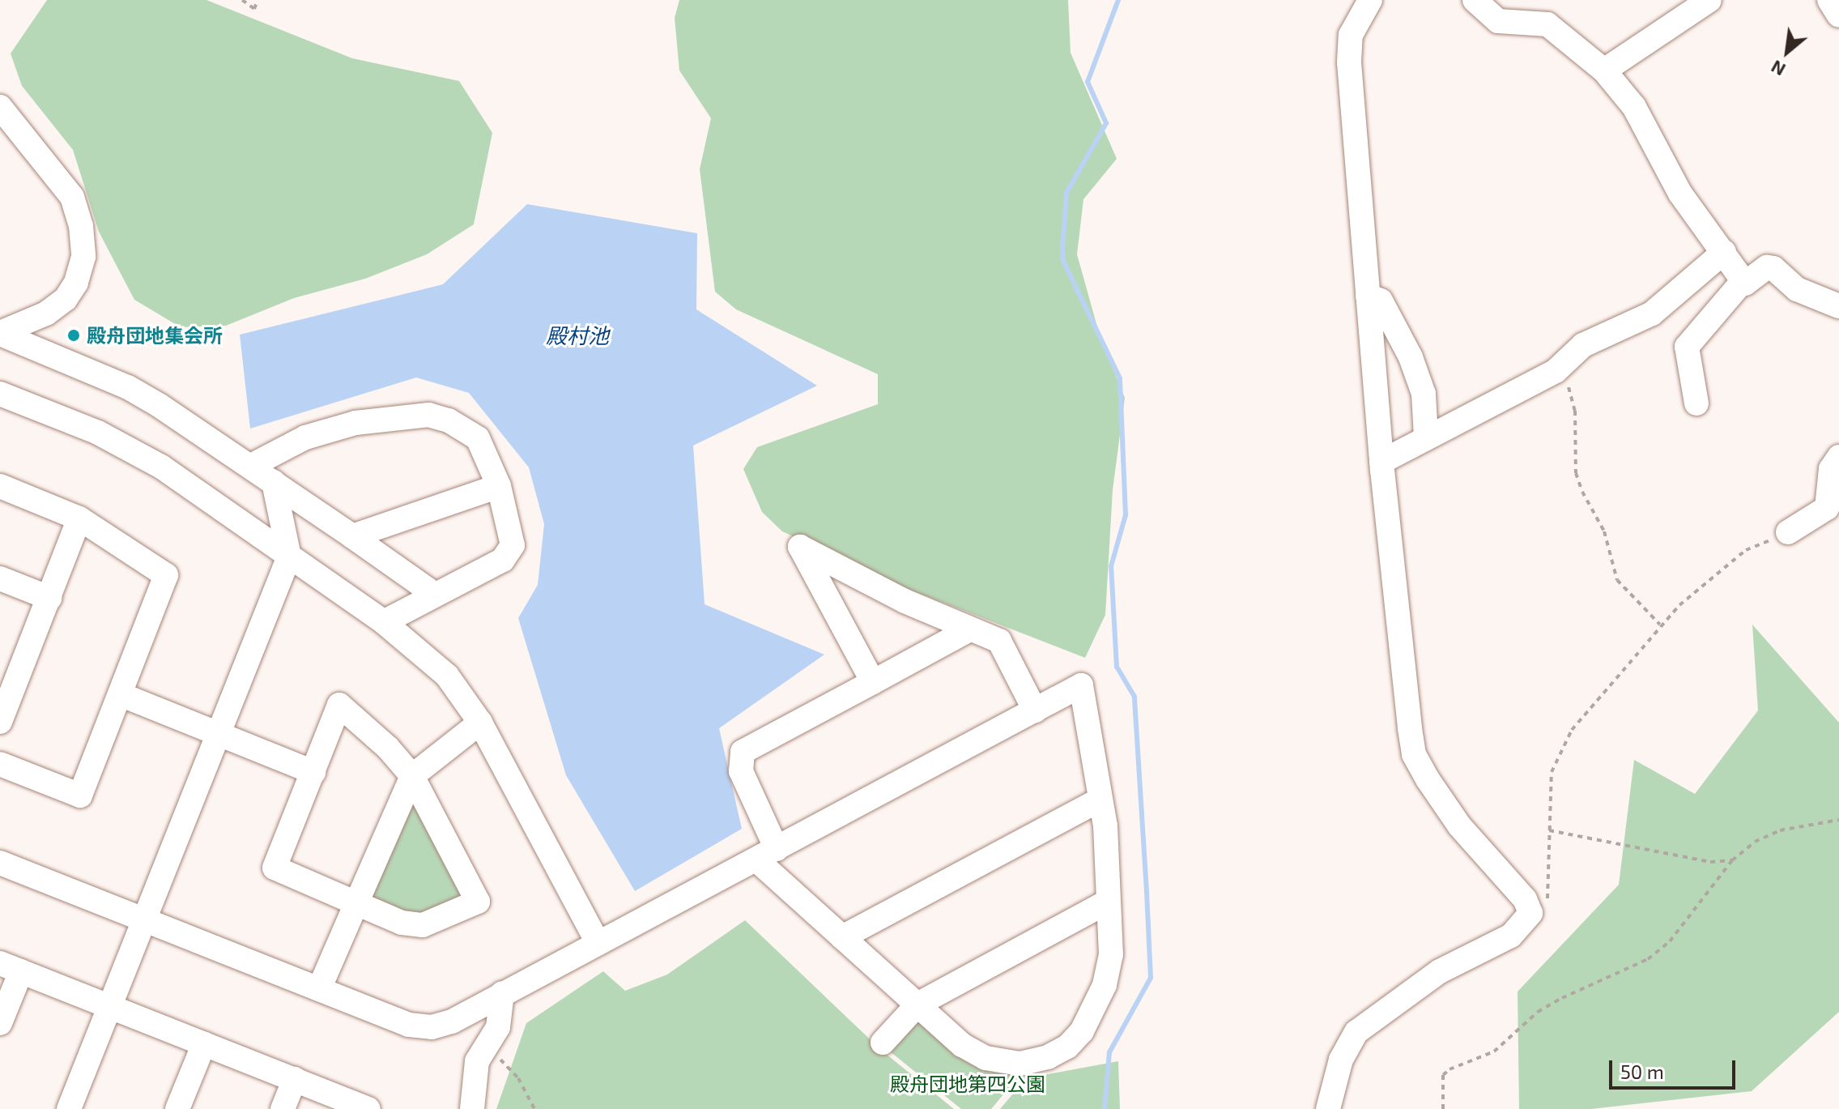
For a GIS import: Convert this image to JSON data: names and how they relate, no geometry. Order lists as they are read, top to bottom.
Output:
{
  "water": ["殿村池"],
  "parks": ["殿舟団地第四公園"],
  "places": ["殿舟団地集会所"],
  "scale_bar": "50 m",
  "north": "bottom left"
}
